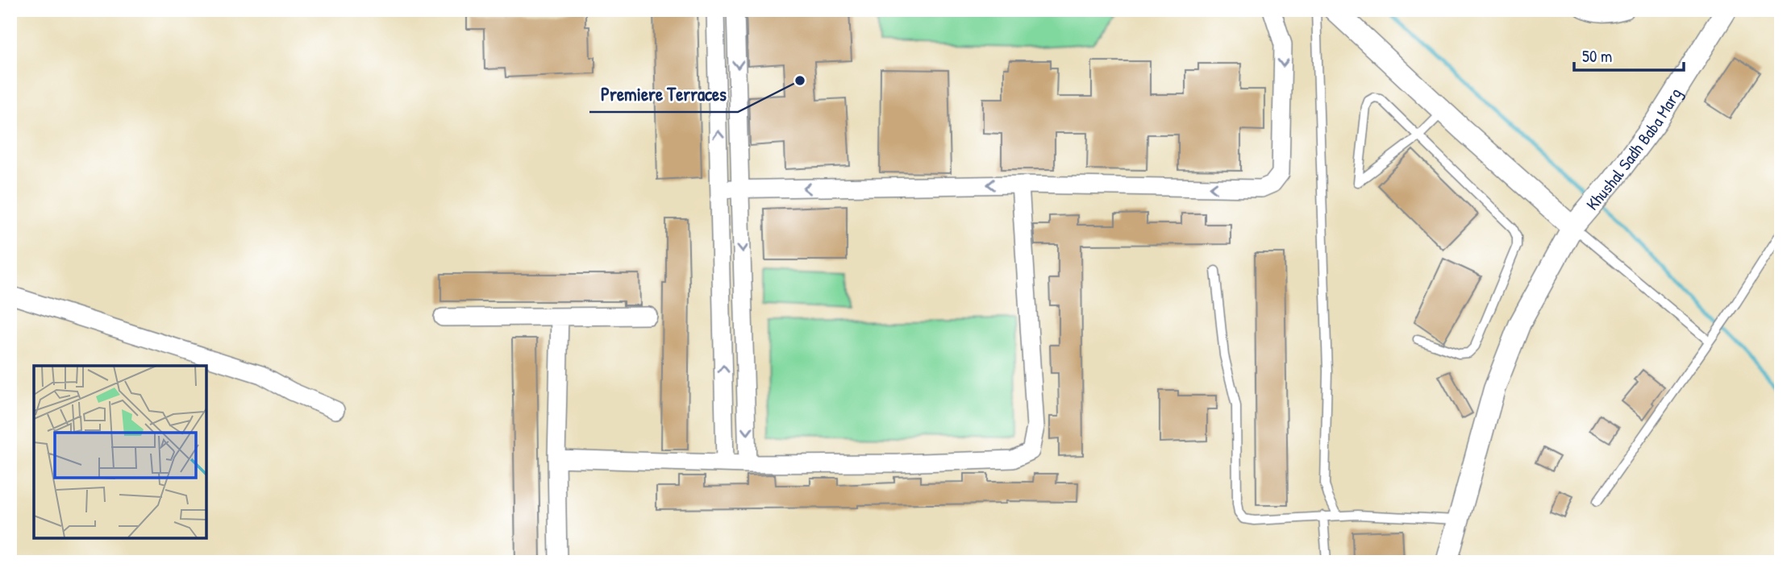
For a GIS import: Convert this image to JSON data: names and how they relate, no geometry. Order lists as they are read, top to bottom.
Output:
{
  "streets": {
    "street": ["Khushal Sadh Baba Marg"]
  },
  "places": ["Premiere Terraces"],
  "scale_bar": "50 m"
}
